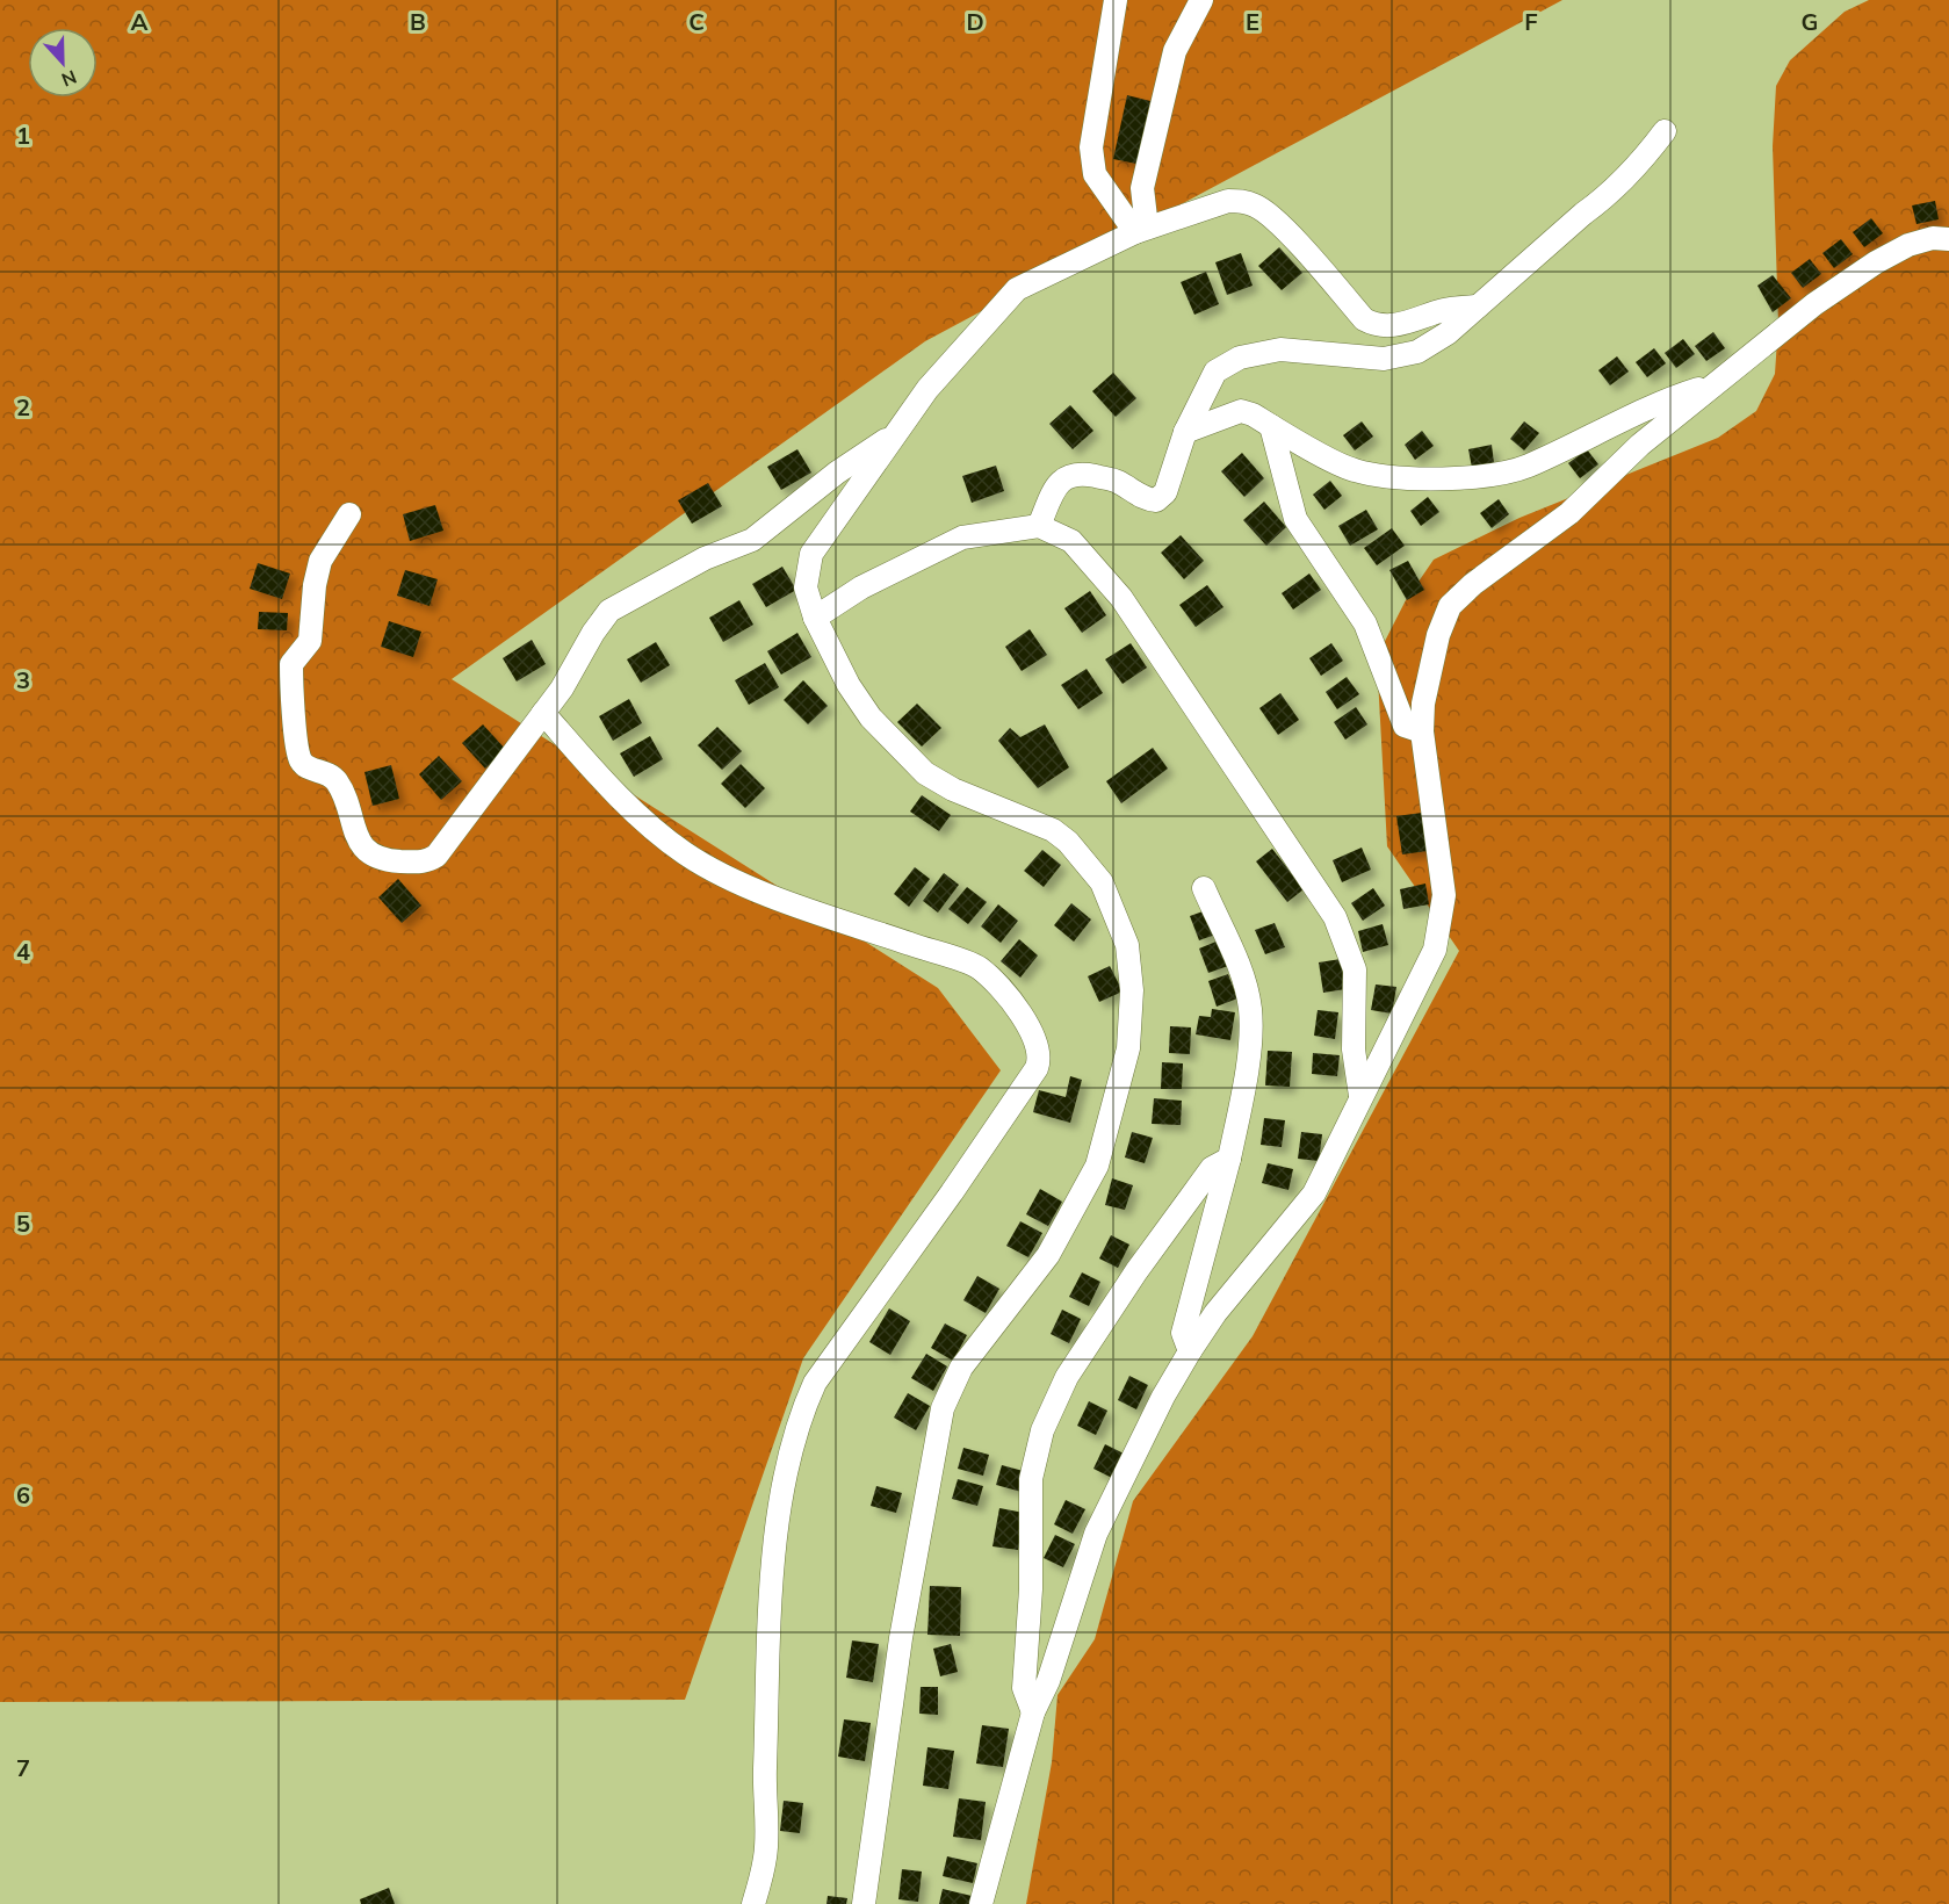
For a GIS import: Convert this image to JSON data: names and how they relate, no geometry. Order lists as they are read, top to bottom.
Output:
{
  "north": "bottom",
  "grid": {
    "columns": [
      "A",
      "B",
      "C",
      "D",
      "E",
      "F",
      "G"
    ],
    "rows": [
      "1",
      "2",
      "3",
      "4",
      "5",
      "6",
      "7"
    ]
  }
}
